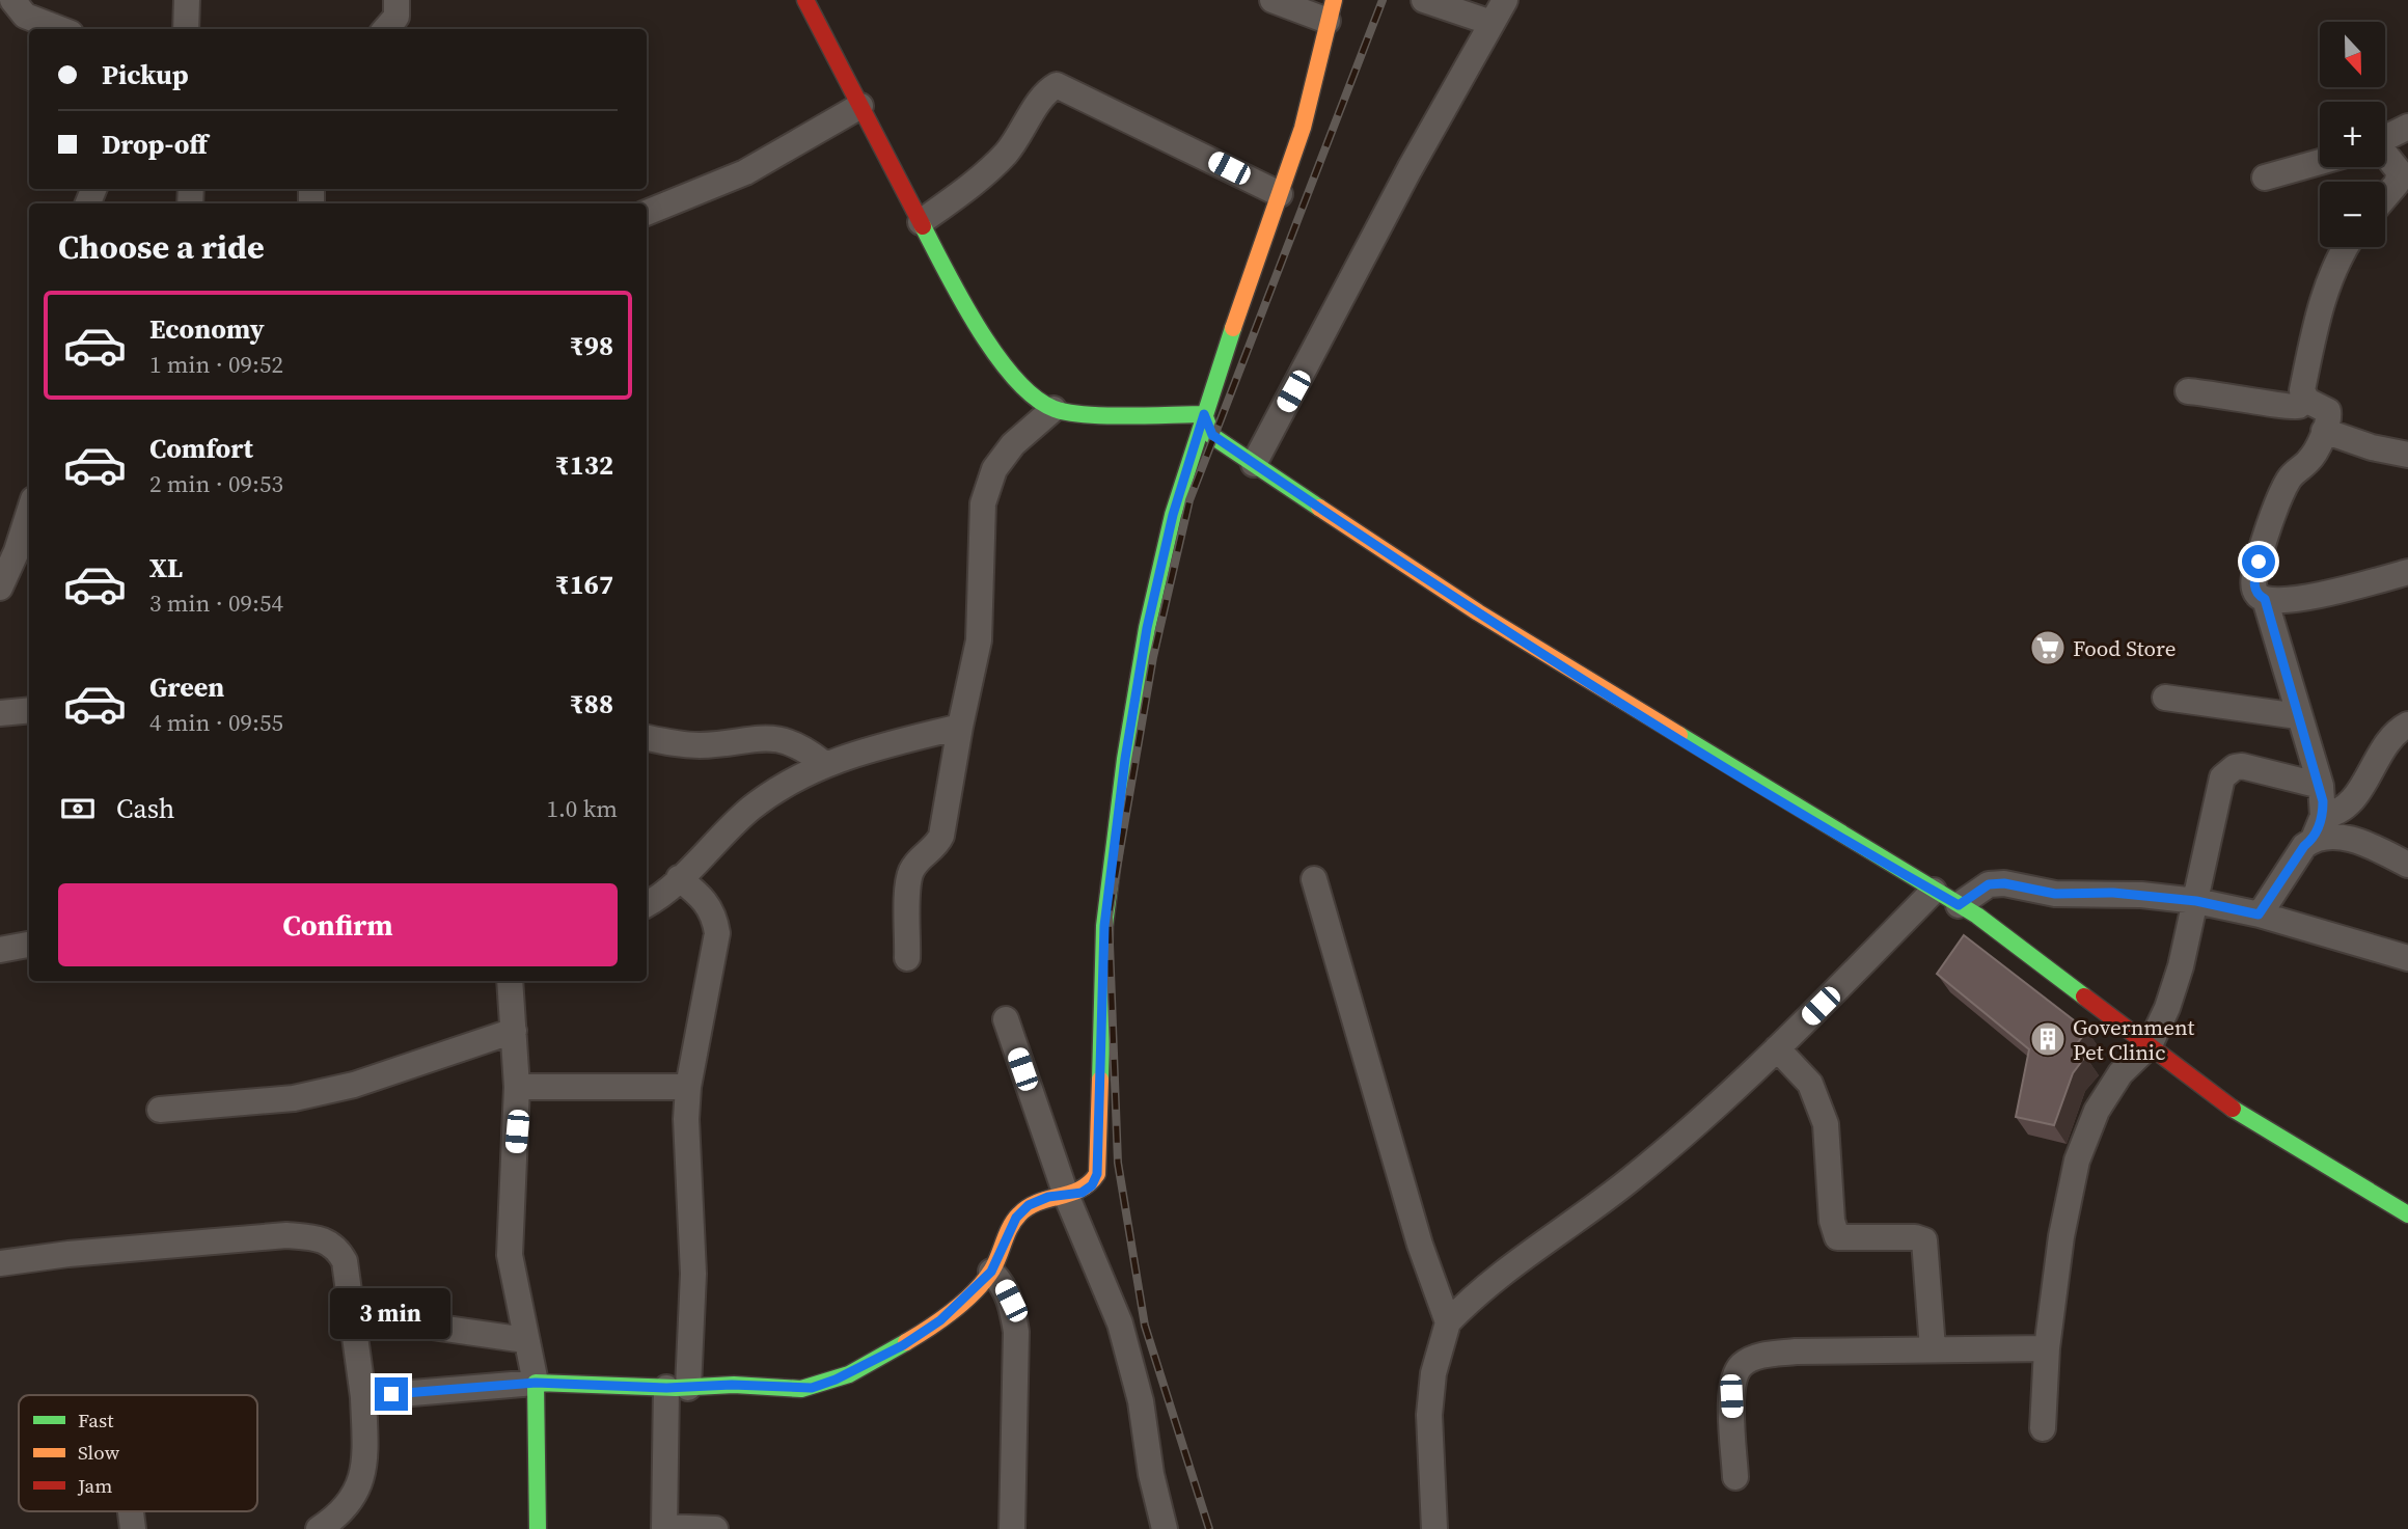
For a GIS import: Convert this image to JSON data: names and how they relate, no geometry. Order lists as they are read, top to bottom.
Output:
{
  "places": {
    "supermarket": ["Food Store"],
    "building": ["Government Pet Clinic"]
  },
  "legend": ["Fast", "Slow", "Jam"],
  "north": "bottom",
  "page": {
    "map_buttons": ["+", "−"],
    "banner": ["Pickup", "Drop-off"],
    "heading": "Choose a ride",
    "list": [
      {
        "name": "Economy",
        "note": "1 min · 09:52",
        "value": "₹98"
      },
      {
        "name": "Comfort",
        "note": "2 min · 09:53",
        "value": "₹132"
      },
      {
        "name": "XL",
        "note": "3 min · 09:54",
        "value": "₹167"
      },
      {
        "name": "Green",
        "note": "4 min · 09:55",
        "value": "₹88"
      }
    ],
    "pay": ["Cash", "1.0 km"],
    "buttons": "Confirm",
    "bubble": "3 min"
  }
}
